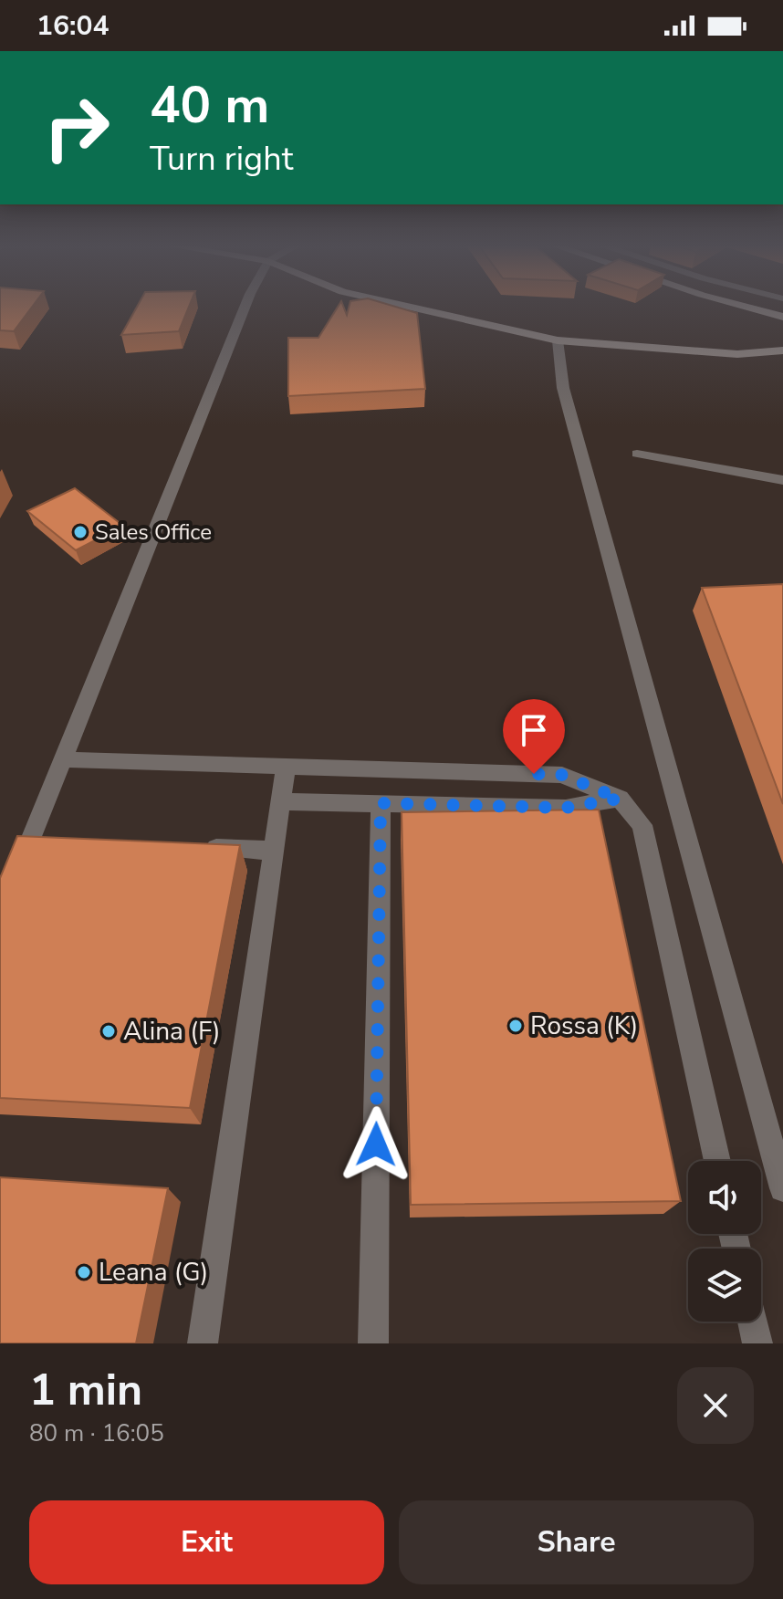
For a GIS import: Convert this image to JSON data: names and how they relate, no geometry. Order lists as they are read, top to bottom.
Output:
{
  "places": [
    "Sales Office",
    "Rossa (K)",
    "Alina (F)",
    "Leana (G)"
  ],
  "page": {
    "status": "16:04",
    "turn": ["40 m", "Turn right"],
    "heading": ["1 min", "80 m · 16:05"],
    "buttons": ["Exit", "Share"]
  }
}
